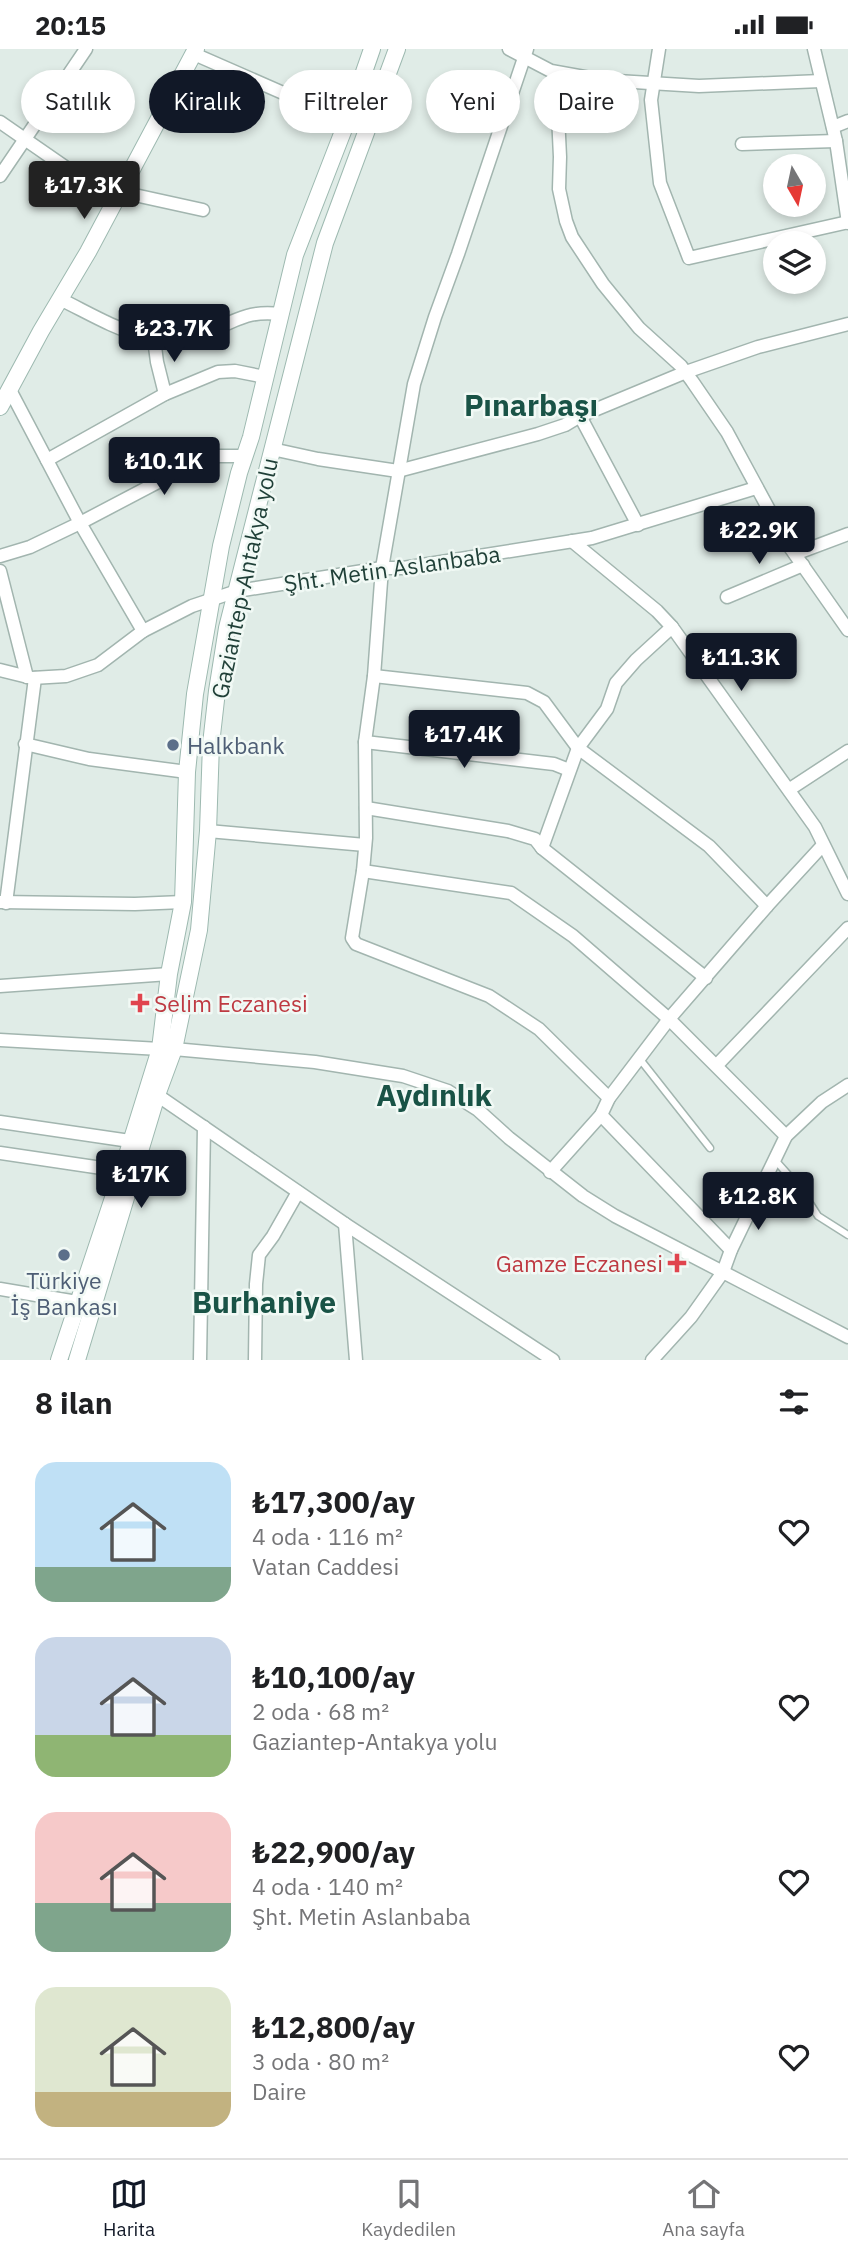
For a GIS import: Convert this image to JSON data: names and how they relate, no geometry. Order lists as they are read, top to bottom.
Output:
{
  "streets": {
    "main road": ["Gaziantep-Antakya yolu"],
    "street": ["Şht. Metin Aslanbaba"]
  },
  "crossings": [
    ["Şht. Metin Aslanbaba", "Gaziantep-Antakya yolu"]
  ],
  "districts": ["Pınarbaşı", "Aydınlık", "Burhaniye"],
  "places": {
    "other": ["Halkbank", "Türkiye İş Bankası"],
    "health": ["Selim Eczanesi", "Gamze Eczanesi"]
  },
  "north": "bottom",
  "page": {
    "status": "20:15",
    "chip": [
      "Satılık",
      "Kiralık",
      "Filtreler",
      "Yeni",
      "Daire"
    ],
    "price": [
      "₺17.3K",
      "₺23.7K",
      "₺10.1K",
      "₺22.9K",
      "₺11.3K",
      "₺17.4K",
      "₺17K",
      "₺12.8K"
    ],
    "heading": "8 ilan",
    "list": [
      {
        "name": "₺17,300/ay",
        "note": "4 oda · 116 m² · Vatan Caddesi"
      },
      {
        "name": "₺10,100/ay",
        "note": "2 oda · 68 m² · Gaziantep-Antakya yolu"
      },
      {
        "name": "₺22,900/ay",
        "note": "4 oda · 140 m² · Şht. Metin Aslanbaba"
      },
      {
        "name": "₺12,800/ay",
        "note": "3 oda · 80 m² · Daire"
      }
    ],
    "tabs": ["Harita", "Kaydedilen", "Ana sayfa"]
  }
}
